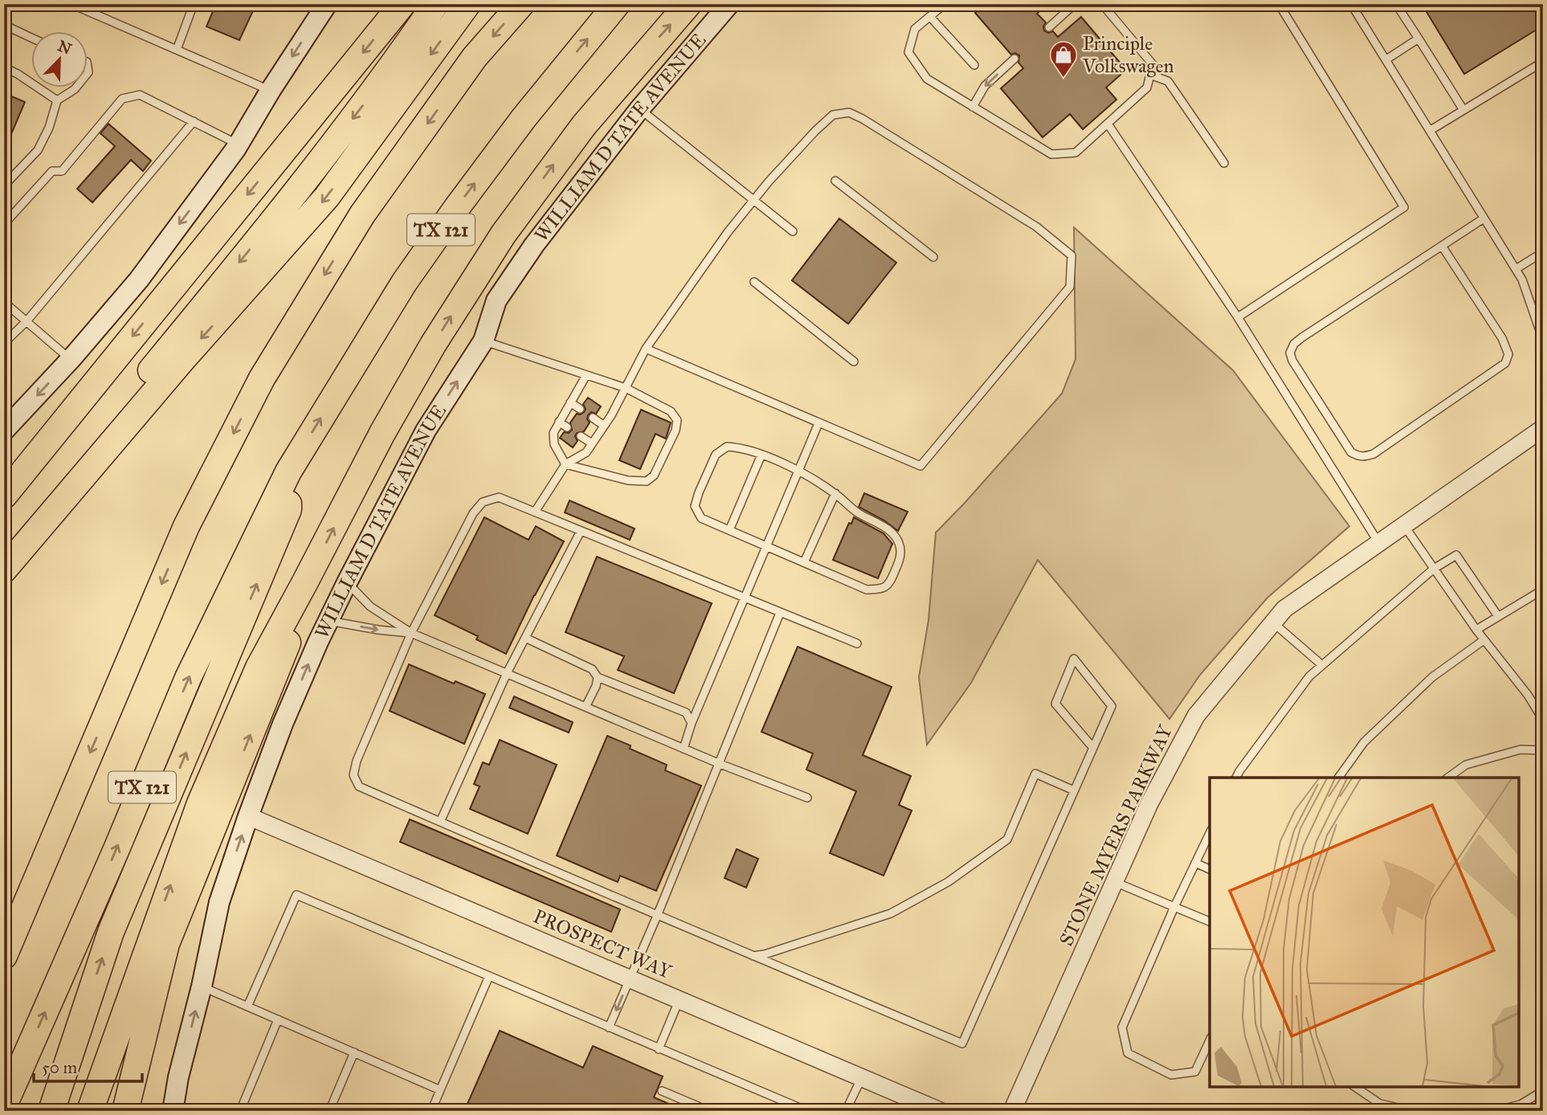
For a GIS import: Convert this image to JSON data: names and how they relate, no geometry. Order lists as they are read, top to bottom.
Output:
{
  "streets": {
    "highway": ["TX 121"],
    "main road": ["WILLIAM D TATE AVENUE"],
    "street": ["STONE MYERS PARKWAY", "PROSPECT WAY"]
  },
  "crossings": [
    ["WILLIAM D TATE AVENUE", "PROSPECT WAY"]
  ],
  "one_way": ["WILLIAM D TATE AVENUE"],
  "places": {
    "shop": ["Principle Volkswagen"]
  },
  "scale_bar": "50 m",
  "north": "top right"
}
